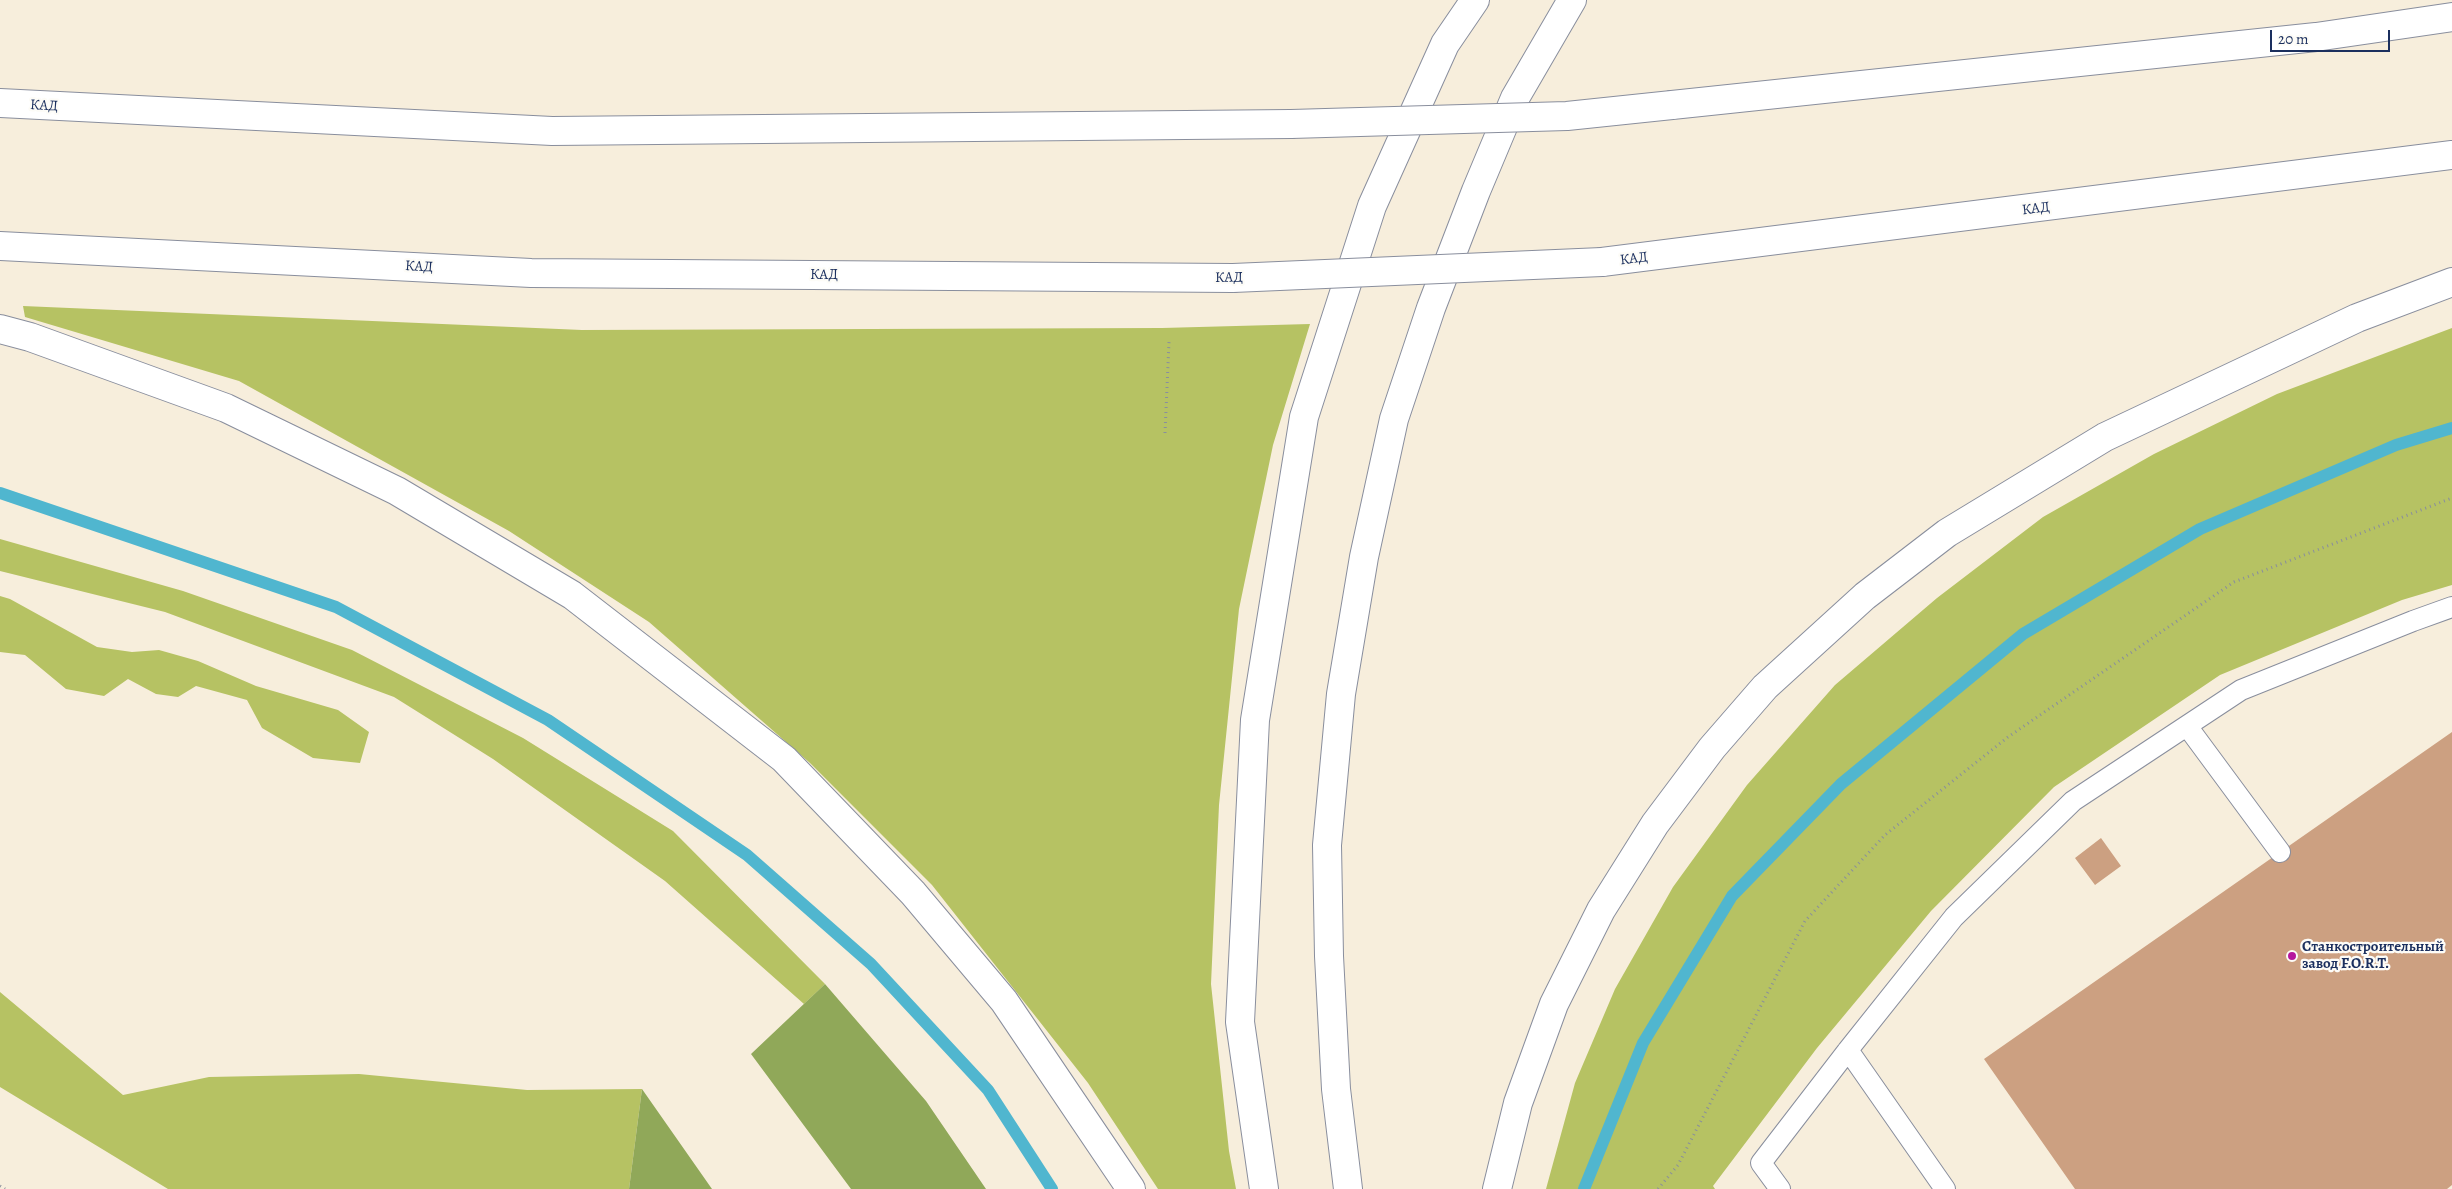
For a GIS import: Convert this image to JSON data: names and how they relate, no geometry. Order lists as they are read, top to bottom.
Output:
{
  "streets": {
    "main road": ["КАД"]
  },
  "places": ["Станкостроительный завод F.O.R.T."],
  "scale_bar": "20 m"
}
